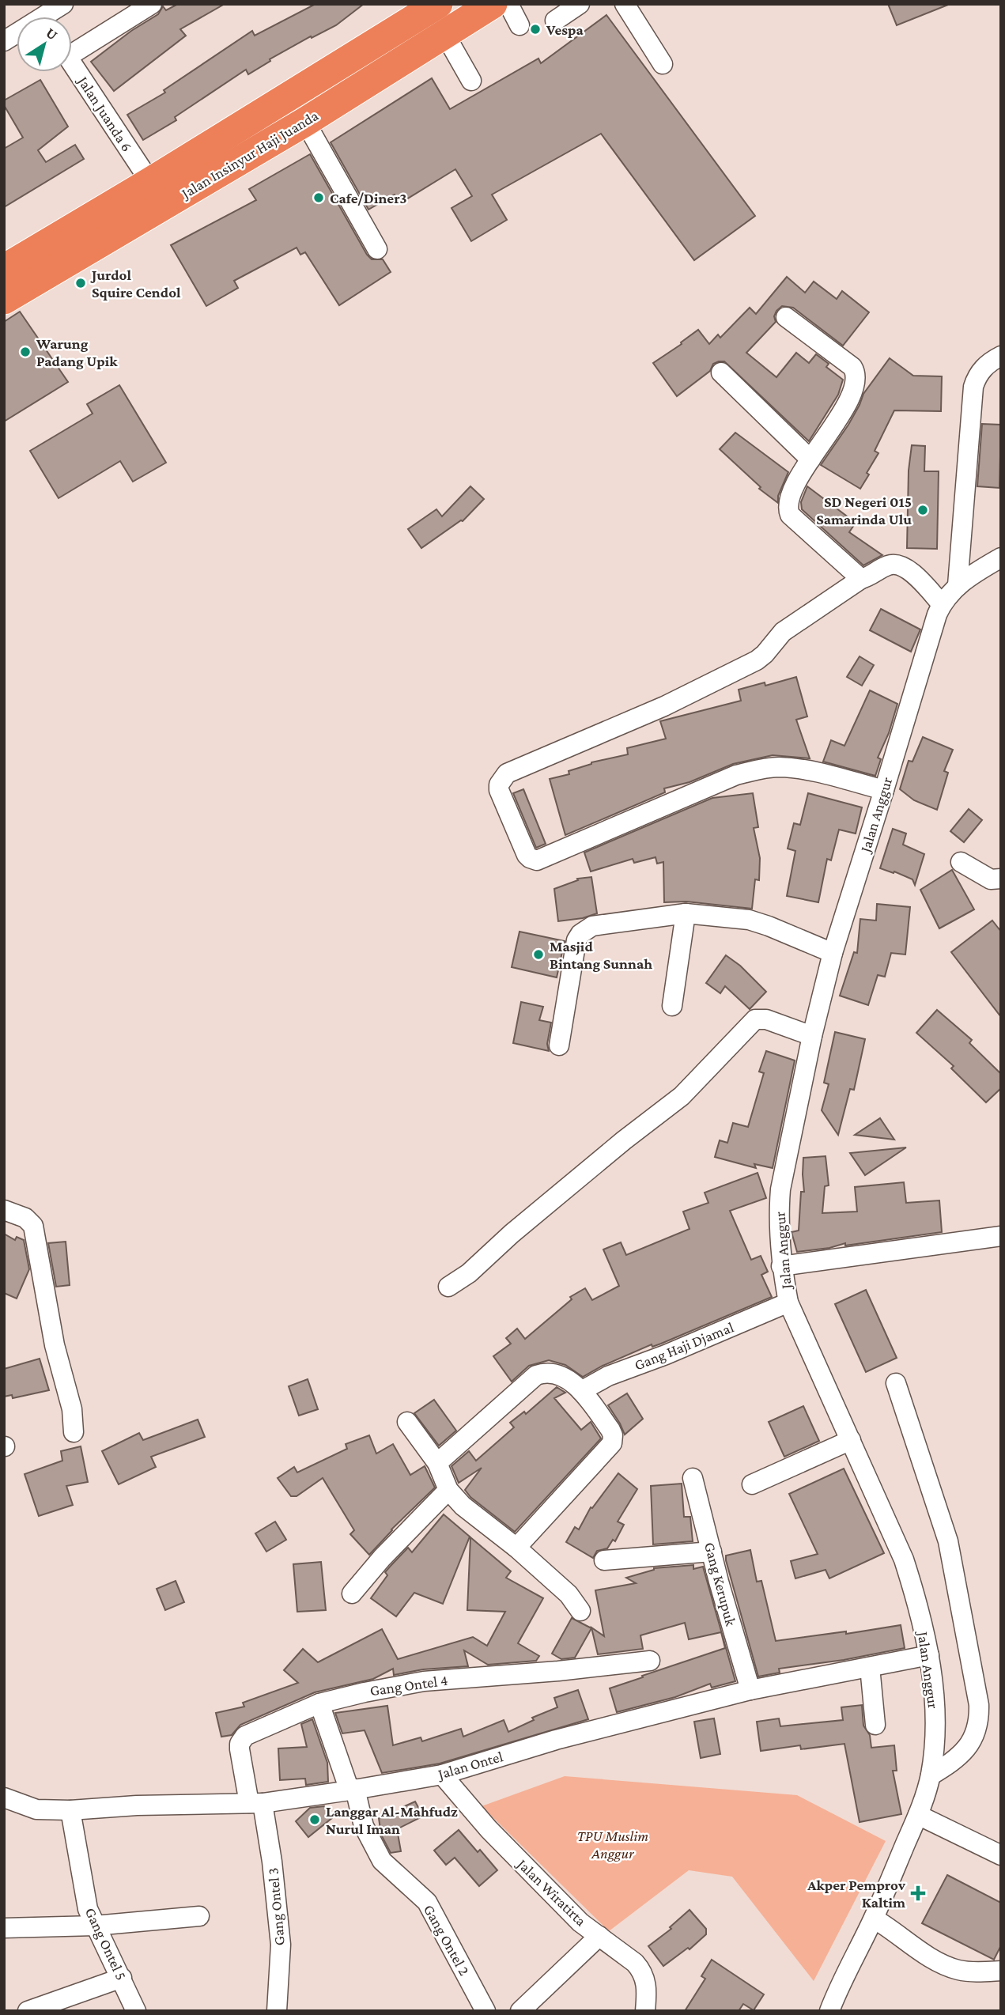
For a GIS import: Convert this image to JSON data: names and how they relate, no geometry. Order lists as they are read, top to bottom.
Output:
{
  "streets": {
    "highway": ["Jalan Insinyur Haji Juanda"],
    "street": [
      "Jalan Juanda 6",
      "Jalan Anggur",
      "Gang Haji Djamal",
      "Gang Kerupuk",
      "Gang Ontel 4",
      "Jalan Ontel",
      "Jalan Wiratirta",
      "Gang Ontel 3",
      "Gang Ontel 2",
      "Gang Ontel 5"
    ]
  },
  "crossings": [
    ["Jalan Juanda 6", "Jalan Insinyur Haji Juanda"],
    ["Jalan Anggur", "Gang Haji Djamal"],
    ["Jalan Anggur", "Jalan Ontel"],
    ["Gang Kerupuk", "Jalan Ontel"],
    ["Gang Ontel 4", "Jalan Ontel"],
    ["Gang Ontel 4", "Gang Ontel 3"],
    ["Gang Ontel 4", "Gang Ontel 2"],
    ["Jalan Ontel", "Jalan Wiratirta"],
    ["Jalan Ontel", "Gang Ontel 3"],
    ["Jalan Ontel", "Gang Ontel 2"],
    ["Jalan Ontel", "Gang Ontel 5"]
  ],
  "parks": ["TPU Muslim Anggur"],
  "places": {
    "other": [
      "Vespa",
      "Cafe/Diner3",
      "Jurdol Squire Cendol",
      "Warung Padang Upik",
      "SD Negeri 015 Samarinda Ulu",
      "Masjid Bintang Sunnah",
      "Langgar Al-Mahfudz Nurul Iman"
    ],
    "health": ["Akper Pemprov Kaltim"]
  },
  "north": "top right"
}
